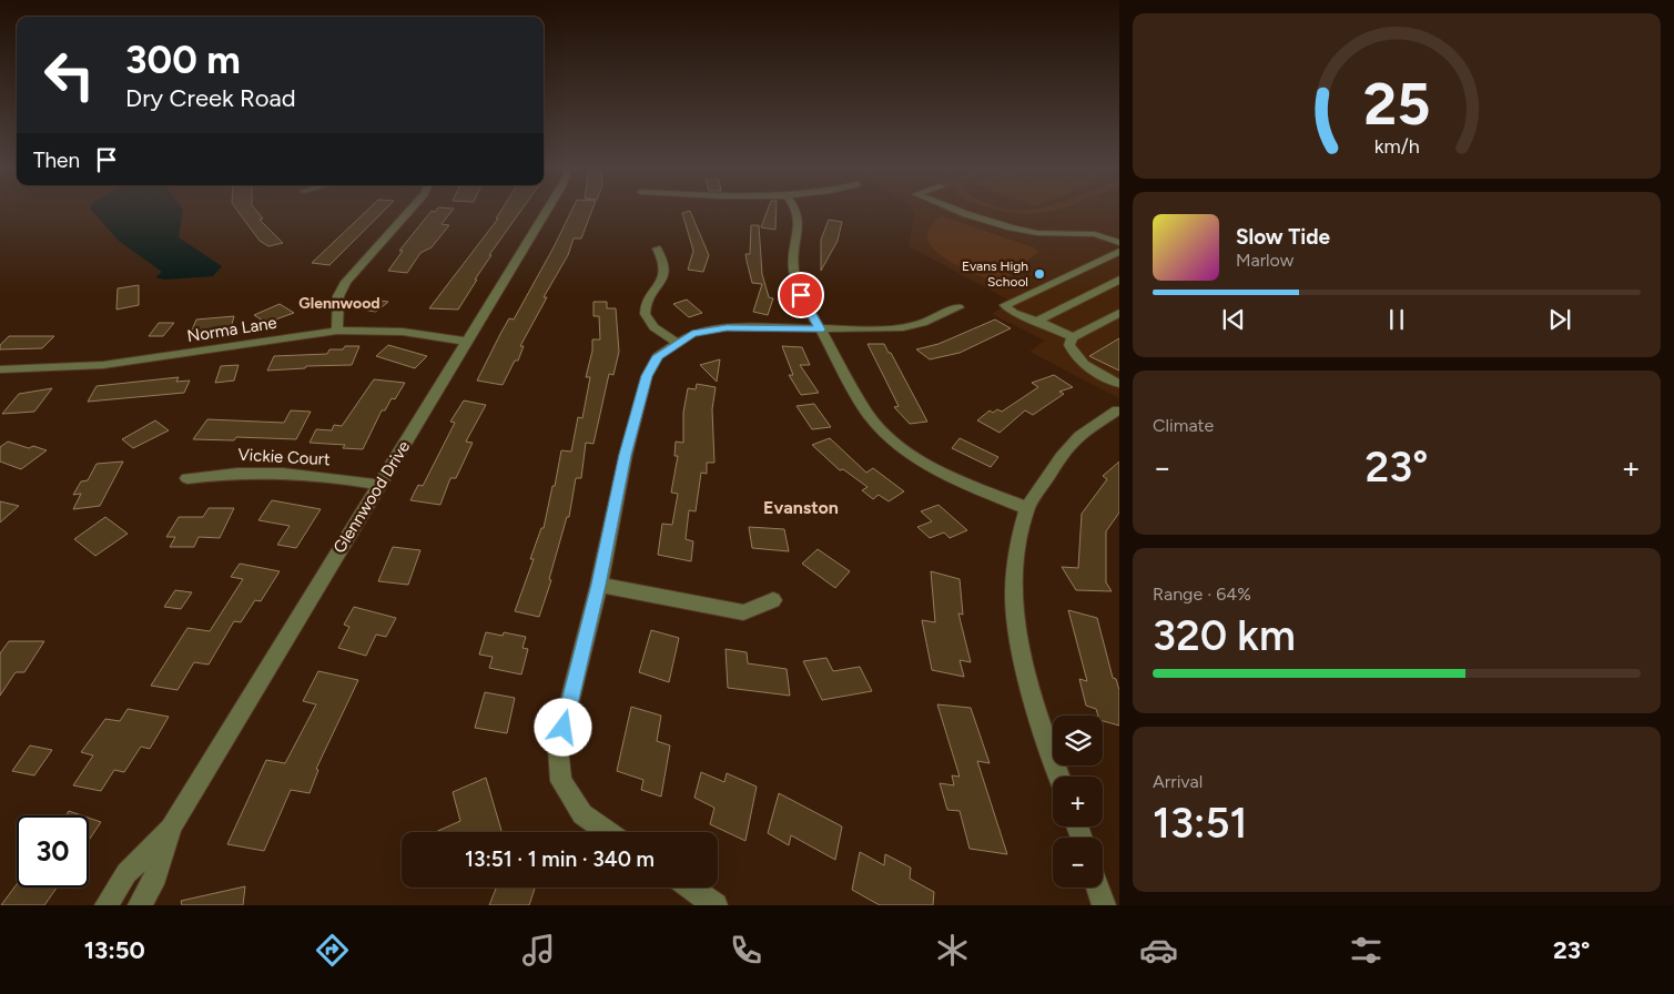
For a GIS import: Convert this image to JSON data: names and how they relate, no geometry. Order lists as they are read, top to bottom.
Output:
{
  "streets": {
    "street": ["Norma Lane", "Vickie Court", "Glennwood Drive"]
  },
  "crossings": [
    ["Norma Lane", "Glennwood Drive"],
    ["Vickie Court", "Glennwood Drive"]
  ],
  "districts": ["Glennwood", "Evanston"],
  "places": ["Evans High School"],
  "page": {
    "turn": ["300 m", "Dry Creek Road"],
    "then": "Then",
    "song": ["Slow Tide", "Marlow"],
    "tile": [
      "Climate",
      ["Range · 64%", "320 km"],
      ["Arrival", "13:51"]
    ],
    "heat": ["−", "23°", "+"],
    "map_buttons": ["+", "−"],
    "limit": "30",
    "trip": "13:51 · 1 min · 340 m",
    "tabs": ["13:50", "23°"],
    "gauge": ["25", "km/h"]
  }
}
